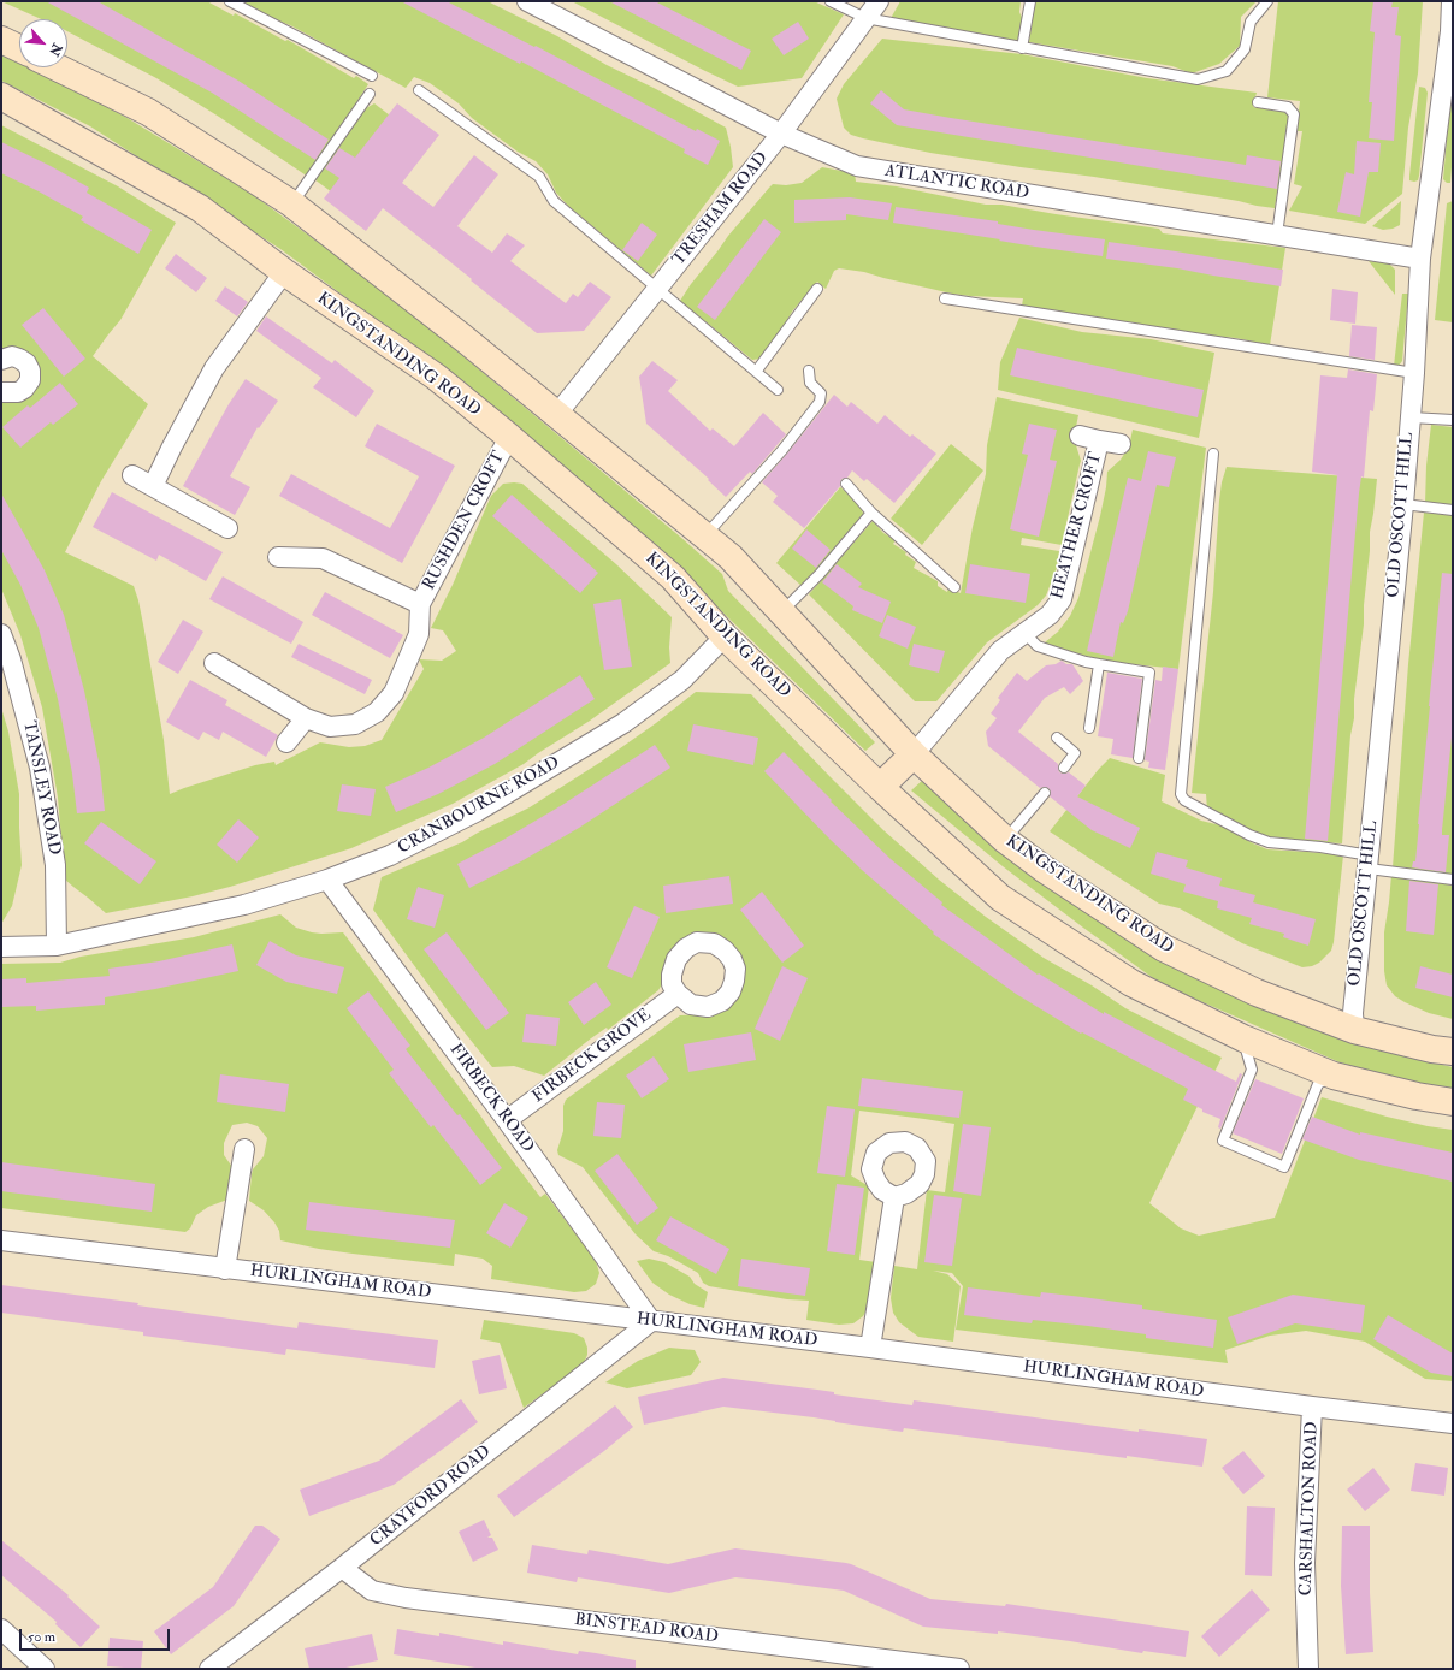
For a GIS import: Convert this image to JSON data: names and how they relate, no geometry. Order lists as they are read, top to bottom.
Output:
{
  "streets": {
    "main road": ["KINGSTANDING ROAD"],
    "street": [
      "ATLANTIC ROAD",
      "TRESHAM ROAD",
      "OLD OSCOTT HILL",
      "RUSHDEN CROFT",
      "HEATHER CROFT",
      "TANSLEY ROAD",
      "CRANBOURNE ROAD",
      "FIRBECK GROVE",
      "FIRBECK ROAD",
      "HURLINGHAM ROAD",
      "CRAYFORD ROAD",
      "CARSHALTON ROAD",
      "BINSTEAD ROAD"
    ]
  },
  "crossings": [
    ["ATLANTIC ROAD", "TRESHAM ROAD"],
    ["ATLANTIC ROAD", "OLD OSCOTT HILL"],
    ["TRESHAM ROAD", "KINGSTANDING ROAD"],
    ["KINGSTANDING ROAD", "OLD OSCOTT HILL"],
    ["KINGSTANDING ROAD", "RUSHDEN CROFT"],
    ["KINGSTANDING ROAD", "HEATHER CROFT"],
    ["KINGSTANDING ROAD", "CRANBOURNE ROAD"],
    ["TANSLEY ROAD", "CRANBOURNE ROAD"],
    ["CRANBOURNE ROAD", "FIRBECK ROAD"],
    ["FIRBECK GROVE", "FIRBECK ROAD"],
    ["FIRBECK ROAD", "HURLINGHAM ROAD"],
    ["FIRBECK ROAD", "CRAYFORD ROAD"],
    ["HURLINGHAM ROAD", "CRAYFORD ROAD"],
    ["HURLINGHAM ROAD", "CARSHALTON ROAD"],
    ["CRAYFORD ROAD", "BINSTEAD ROAD"]
  ],
  "scale_bar": "50 m",
  "north": "bottom right"
}
